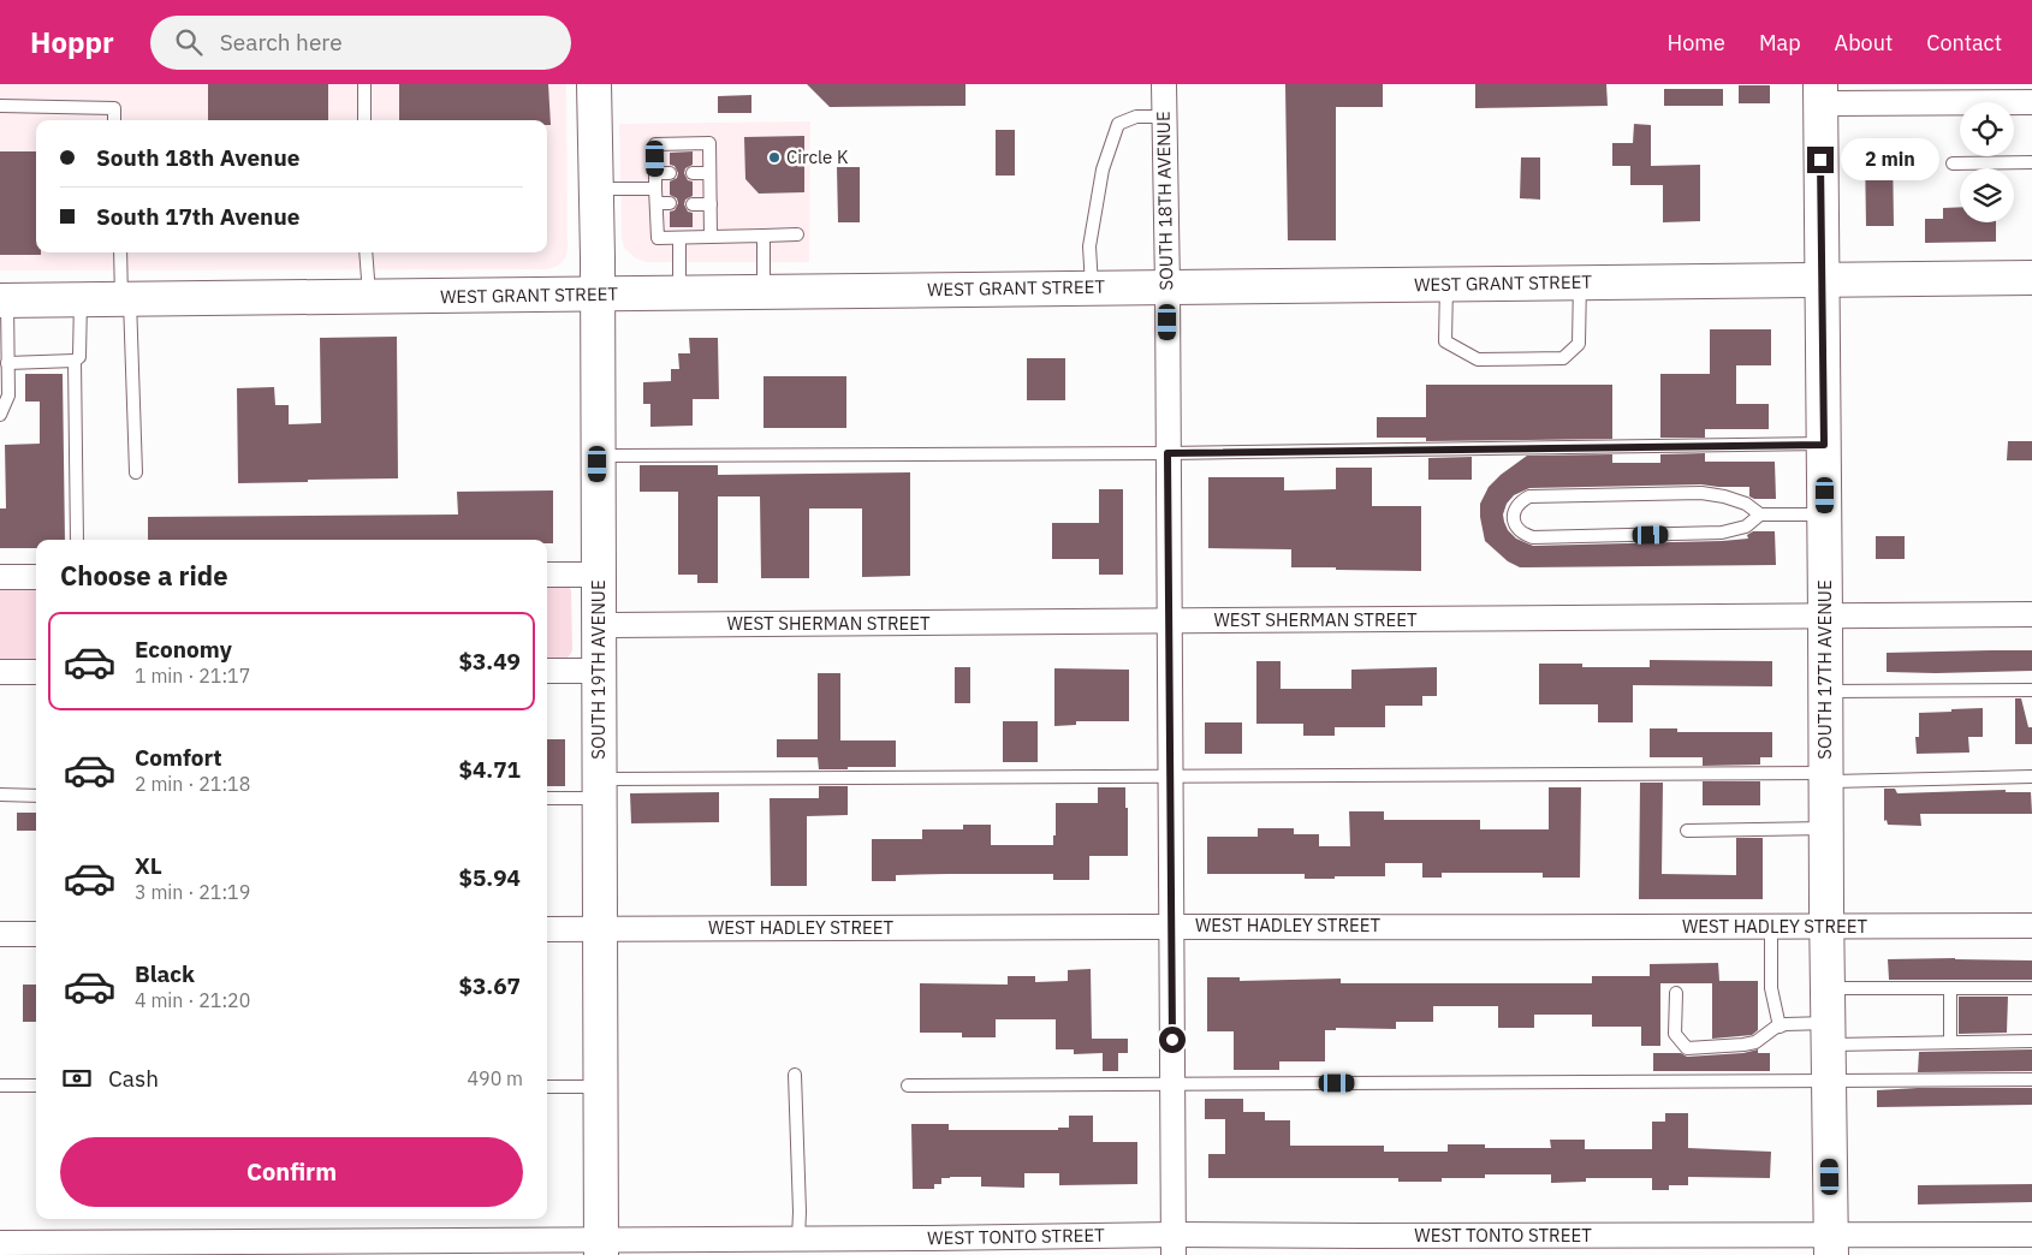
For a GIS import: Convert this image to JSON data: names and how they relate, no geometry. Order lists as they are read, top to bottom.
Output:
{
  "streets": {
    "main road": ["WEST GRANT STREET", "SOUTH 19TH AVENUE", "SOUTH 17TH AVENUE"],
    "street": [
      "SOUTH 18TH AVENUE",
      "WEST SHERMAN STREET",
      "WEST HADLEY STREET",
      "WEST TONTO STREET"
    ]
  },
  "crossings": [
    ["SOUTH 18TH AVENUE", "WEST GRANT STREET"],
    ["SOUTH 18TH AVENUE", "WEST SHERMAN STREET"],
    ["SOUTH 18TH AVENUE", "WEST HADLEY STREET"],
    ["SOUTH 18TH AVENUE", "WEST TONTO STREET"],
    ["WEST GRANT STREET", "SOUTH 19TH AVENUE"],
    ["WEST GRANT STREET", "SOUTH 17TH AVENUE"],
    ["WEST SHERMAN STREET", "SOUTH 19TH AVENUE"],
    ["WEST SHERMAN STREET", "SOUTH 17TH AVENUE"],
    ["SOUTH 19TH AVENUE", "WEST HADLEY STREET"],
    ["SOUTH 19TH AVENUE", "WEST TONTO STREET"],
    ["SOUTH 17TH AVENUE", "WEST HADLEY STREET"],
    ["SOUTH 17TH AVENUE", "WEST TONTO STREET"]
  ],
  "places": ["Circle K"],
  "page": {
    "header": "Hoppr",
    "search": "Search here",
    "nav": [
      "Home",
      "Map",
      "About",
      "Contact"
    ],
    "banner": ["South 18th Avenue", "South 17th Avenue"],
    "bubble": "2 min",
    "heading": "Choose a ride",
    "list": [
      {
        "name": "Economy",
        "note": "1 min · 21:17",
        "value": "$3.49"
      },
      {
        "name": "Comfort",
        "note": "2 min · 21:18",
        "value": "$4.71"
      },
      {
        "name": "XL",
        "note": "3 min · 21:19",
        "value": "$5.94"
      },
      {
        "name": "Black",
        "note": "4 min · 21:20",
        "value": "$3.67"
      }
    ],
    "pay": ["Cash", "490 m"],
    "buttons": "Confirm"
  }
}
